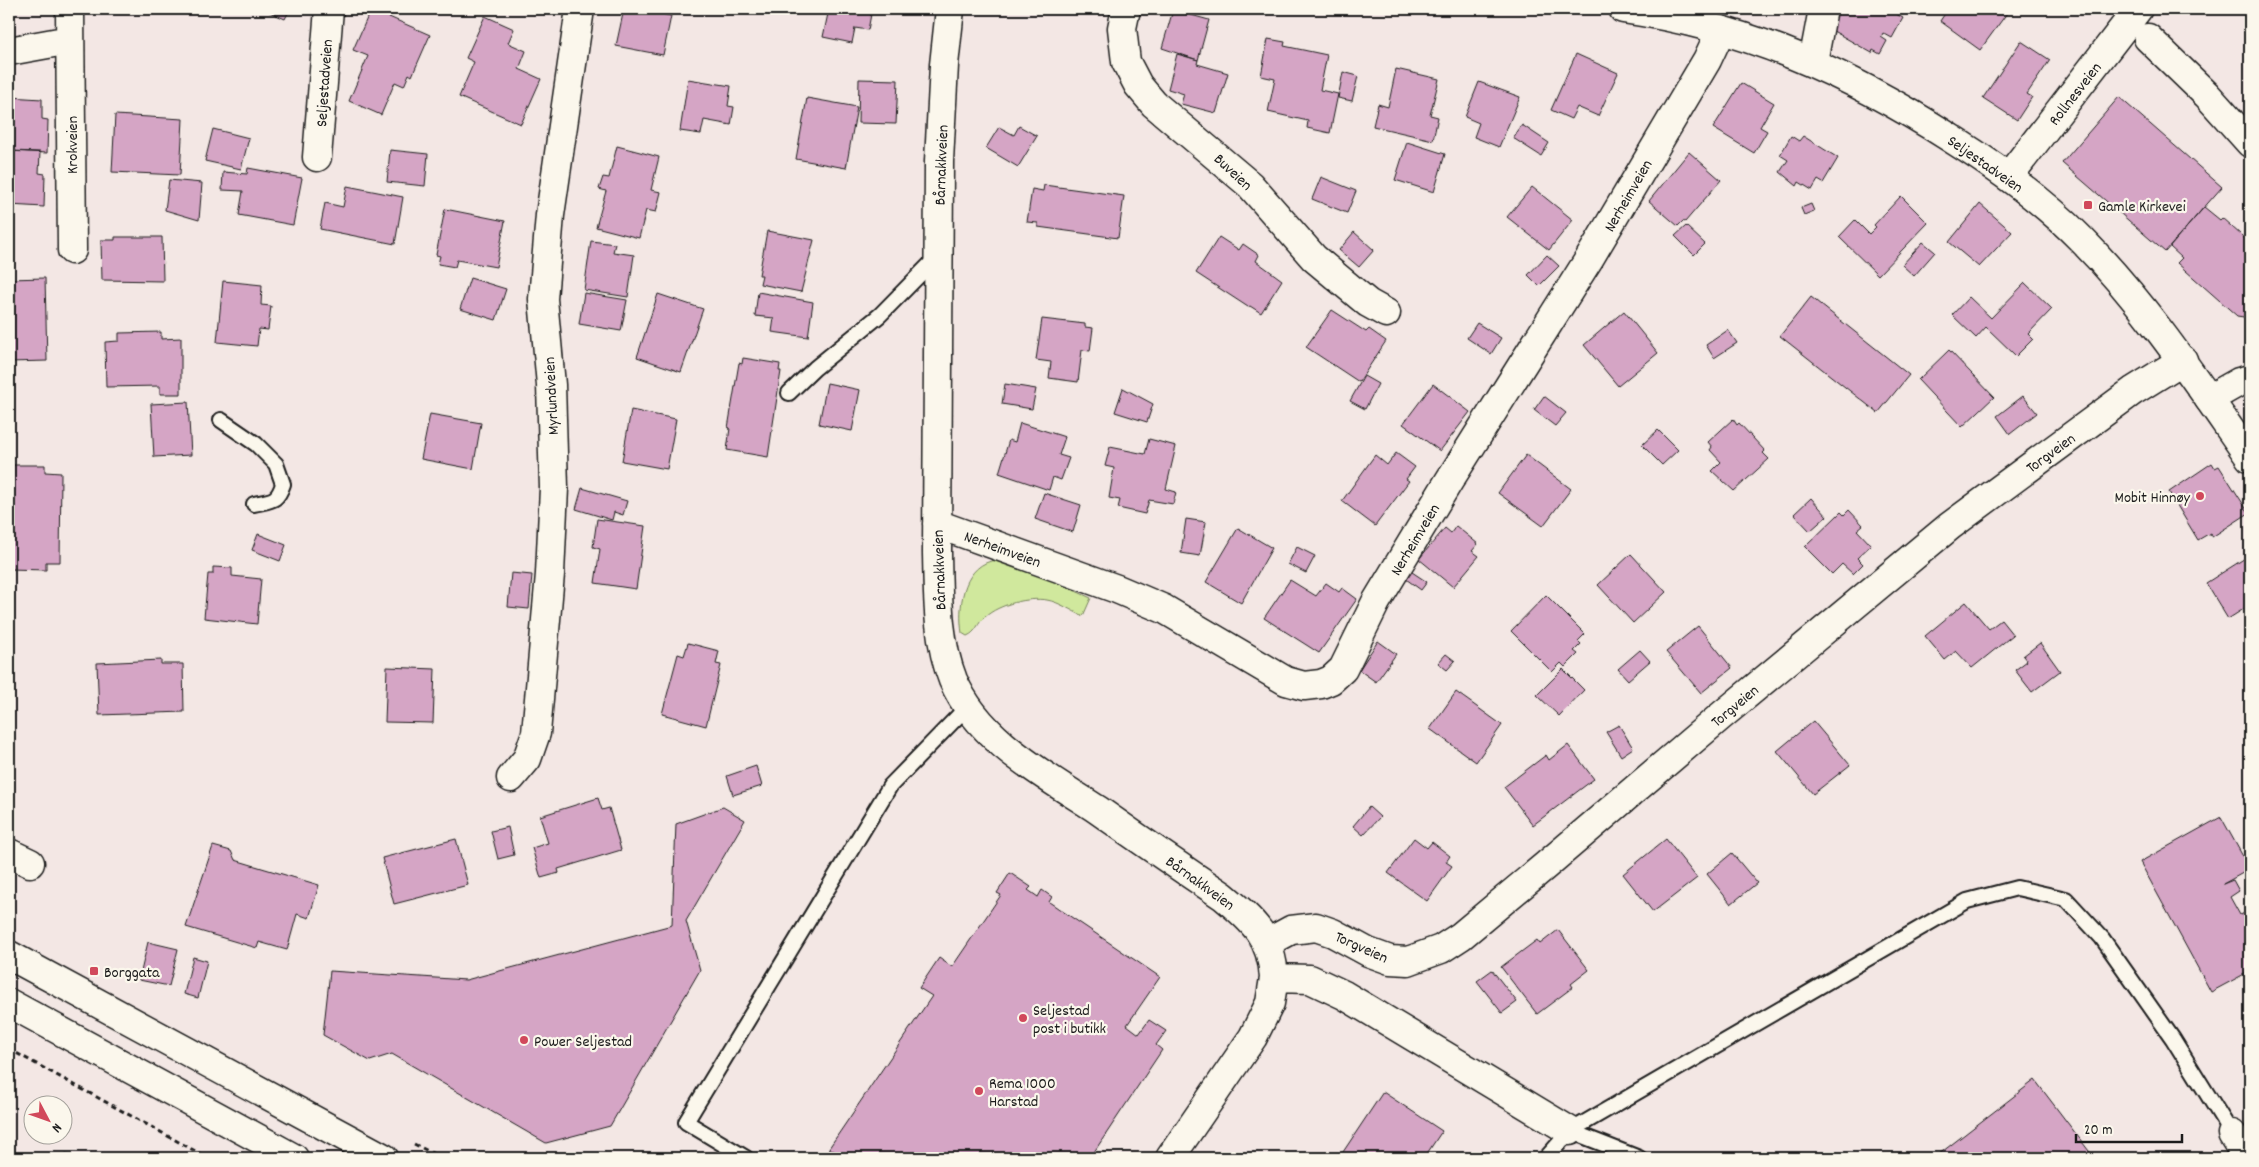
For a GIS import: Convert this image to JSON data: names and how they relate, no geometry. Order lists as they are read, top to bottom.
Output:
{
  "streets": {
    "main road": [
      "Seljestadveien",
      "Rollnesveien",
      "Krokveien",
      "Bårnakkveien",
      "Buveien",
      "Nerheimveien",
      "Myrlundveien",
      "Torgveien"
    ]
  },
  "crossings": [
    ["Seljestadveien", "Rollnesveien"],
    ["Seljestadveien", "Nerheimveien"],
    ["Seljestadveien", "Torgveien"],
    ["Bårnakkveien", "Nerheimveien"],
    ["Bårnakkveien", "Torgveien"]
  ],
  "places": {
    "transit": ["Gamle Kirkevei", "Borggata"],
    "other": [
      "Mobit Hinnøy",
      "Seljestad post i butikk",
      "Power Seljestad",
      "Rema 1000 Harstad"
    ]
  },
  "scale_bar": "20 m",
  "north": "bottom right"
}
